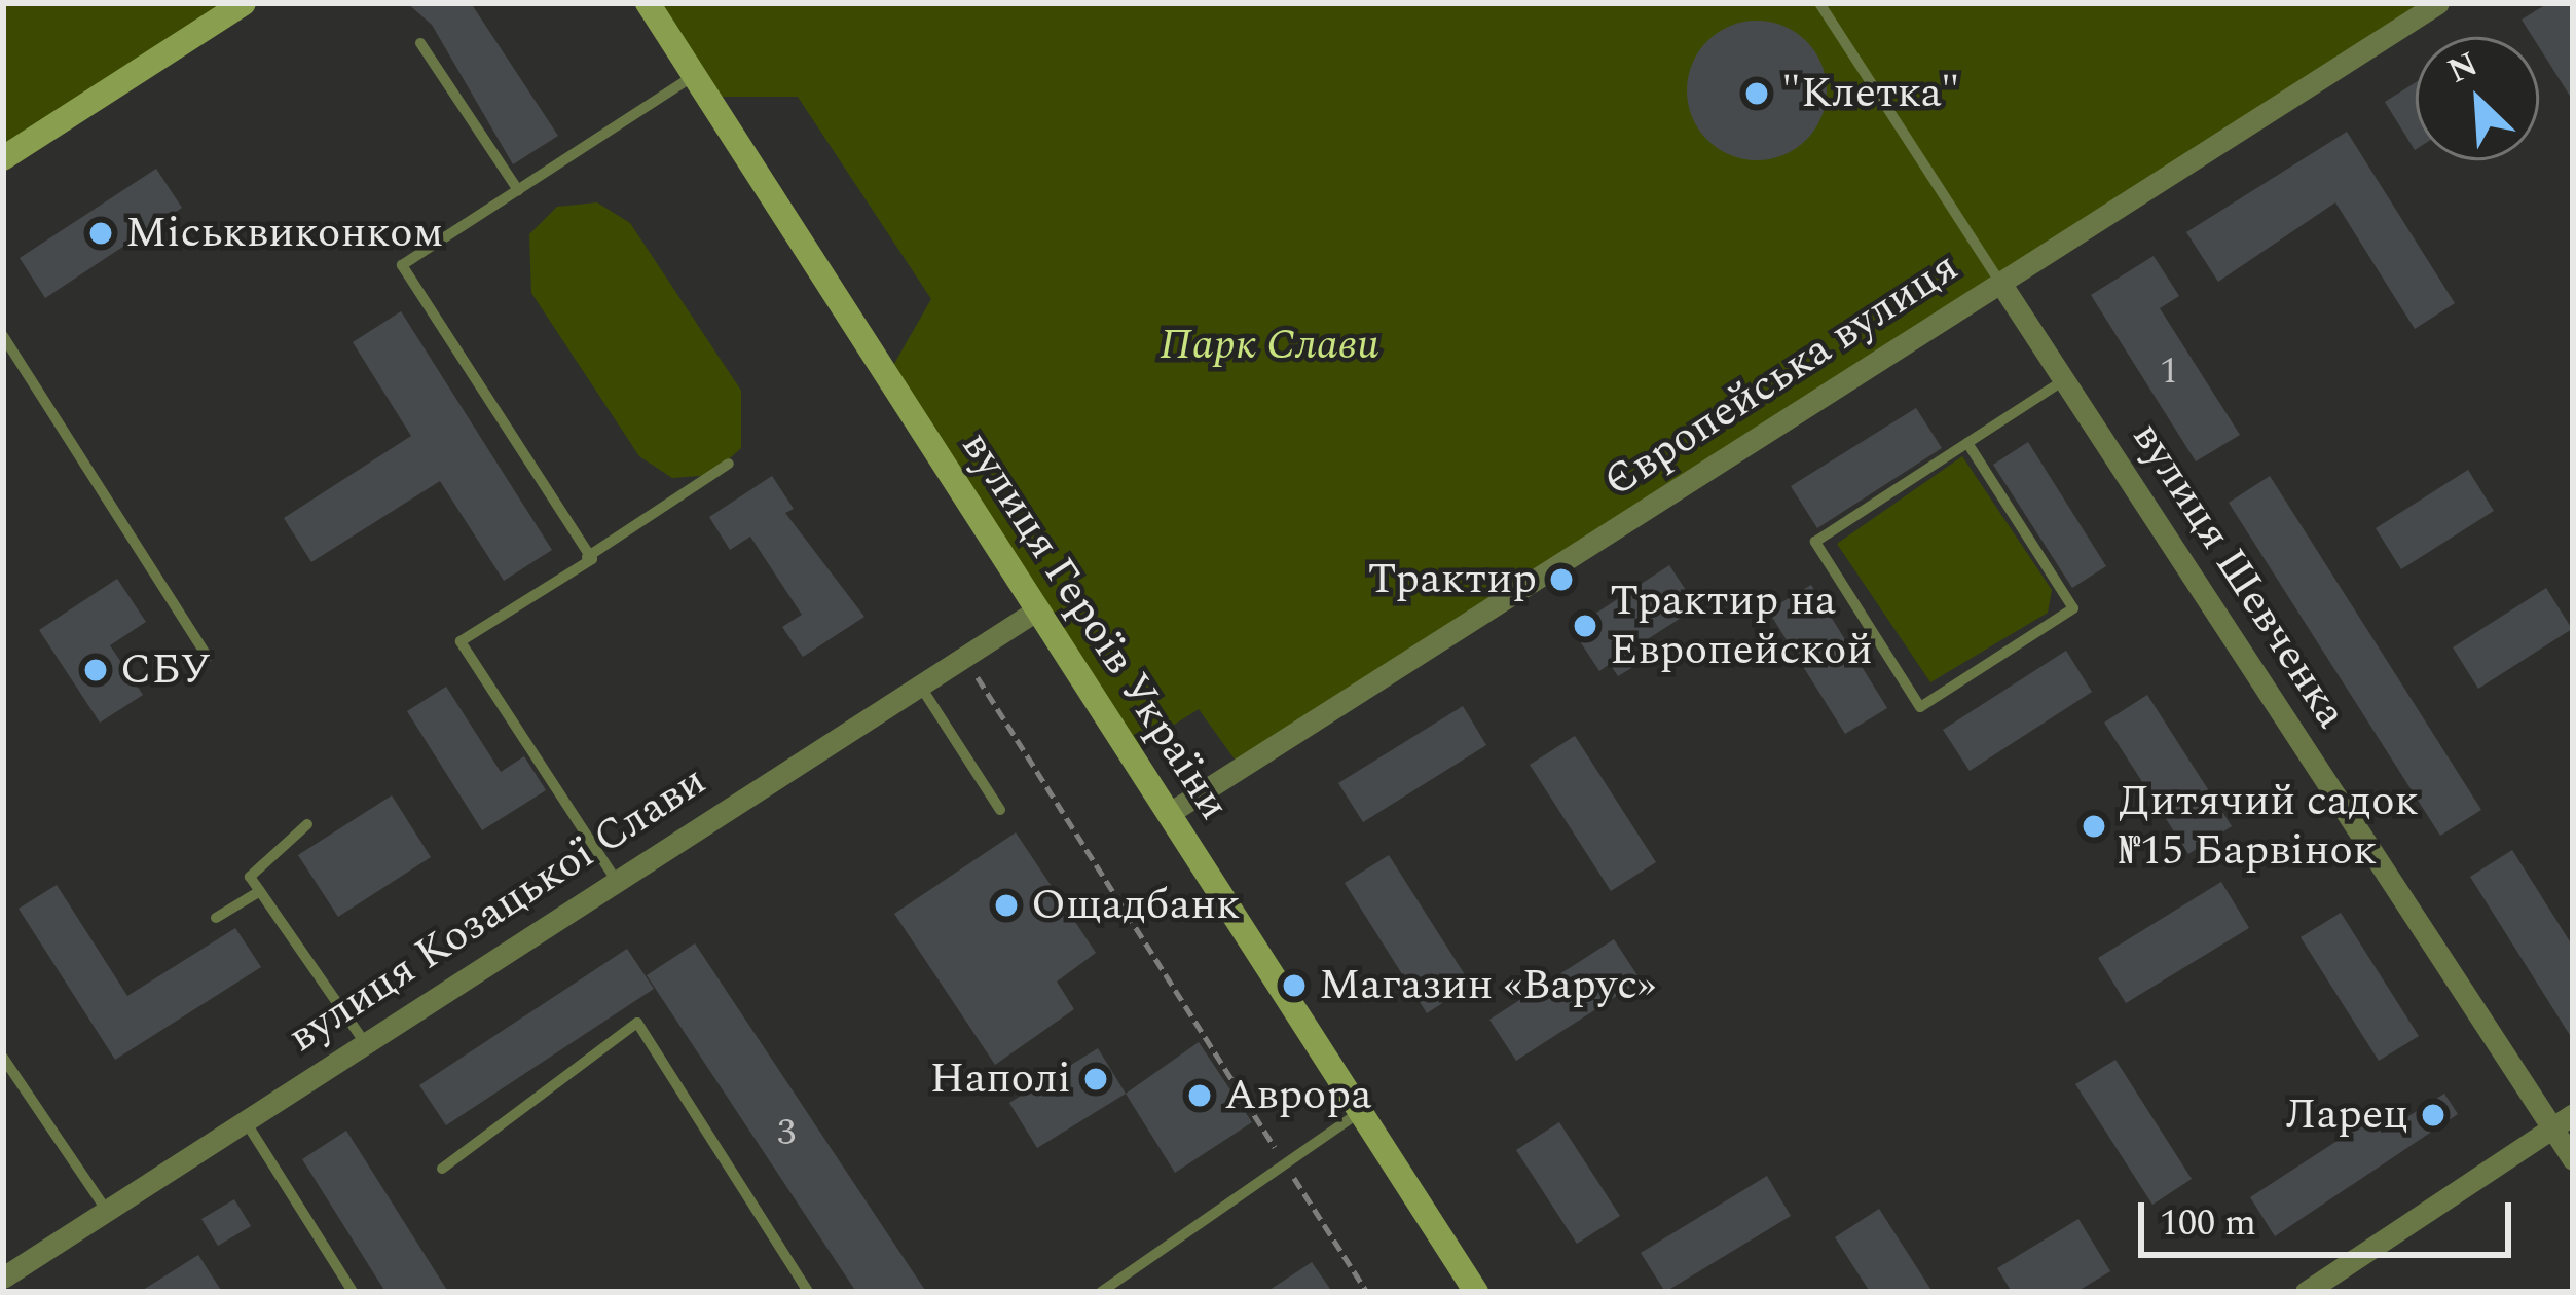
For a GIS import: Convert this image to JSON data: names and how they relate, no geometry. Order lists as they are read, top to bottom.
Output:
{
  "streets": {
    "street": [
      "Європейська вулиця",
      "вулиця Шевченка",
      "вулиця Героїв України",
      "вулиця Козацької Слави"
    ]
  },
  "crossings": [
    ["Європейська вулиця", "вулиця Шевченка"],
    ["Європейська вулиця", "вулиця Героїв України"],
    ["вулиця Героїв України", "вулиця Козацької Слави"]
  ],
  "parks": ["Парк Слави"],
  "places": [
    "\"Клетка\"",
    "Міськвиконком",
    "Трактир",
    "Трактир на Европейской",
    "СБУ",
    "Дитячий садок №15 Барвінок",
    "Ощадбанк",
    "Магазин «Варус»",
    "Наполі",
    "Аврора",
    "Ларец"
  ],
  "house_numbers": ["1", "3"],
  "scale_bar": "100 m",
  "north": "top left"
}
